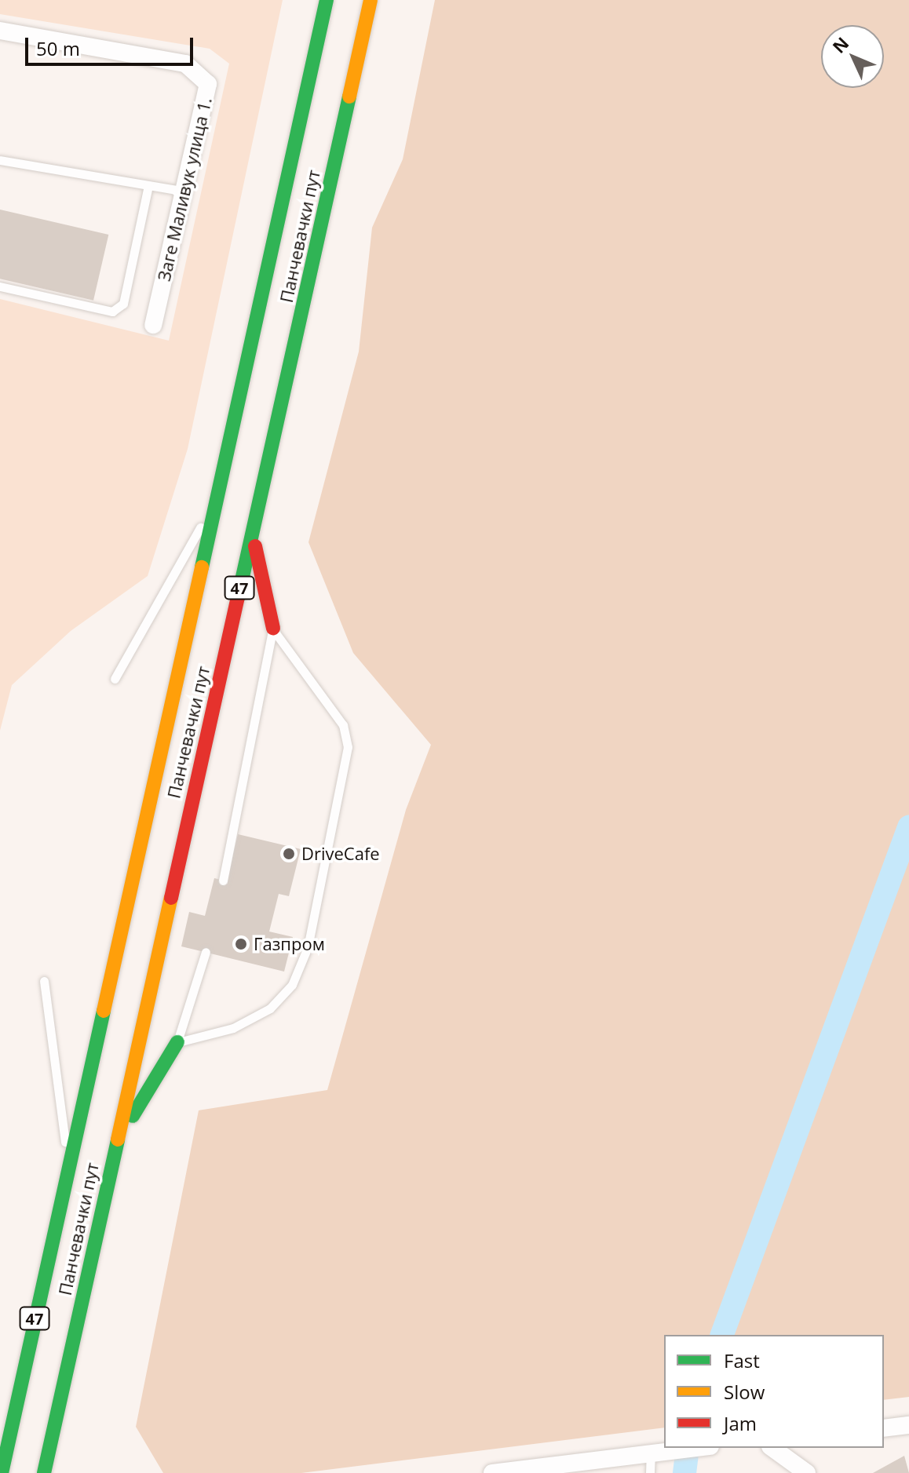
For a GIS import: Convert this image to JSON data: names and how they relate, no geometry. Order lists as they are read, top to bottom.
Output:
{
  "streets": {
    "main road": ["Панчевачки пут", "47"],
    "street": ["Заге Маливук улица 1."]
  },
  "places": ["DriveCafe", "Газпром"],
  "legend": ["Fast", "Slow", "Jam"],
  "scale_bar": "50 m",
  "north": "top left"
}
